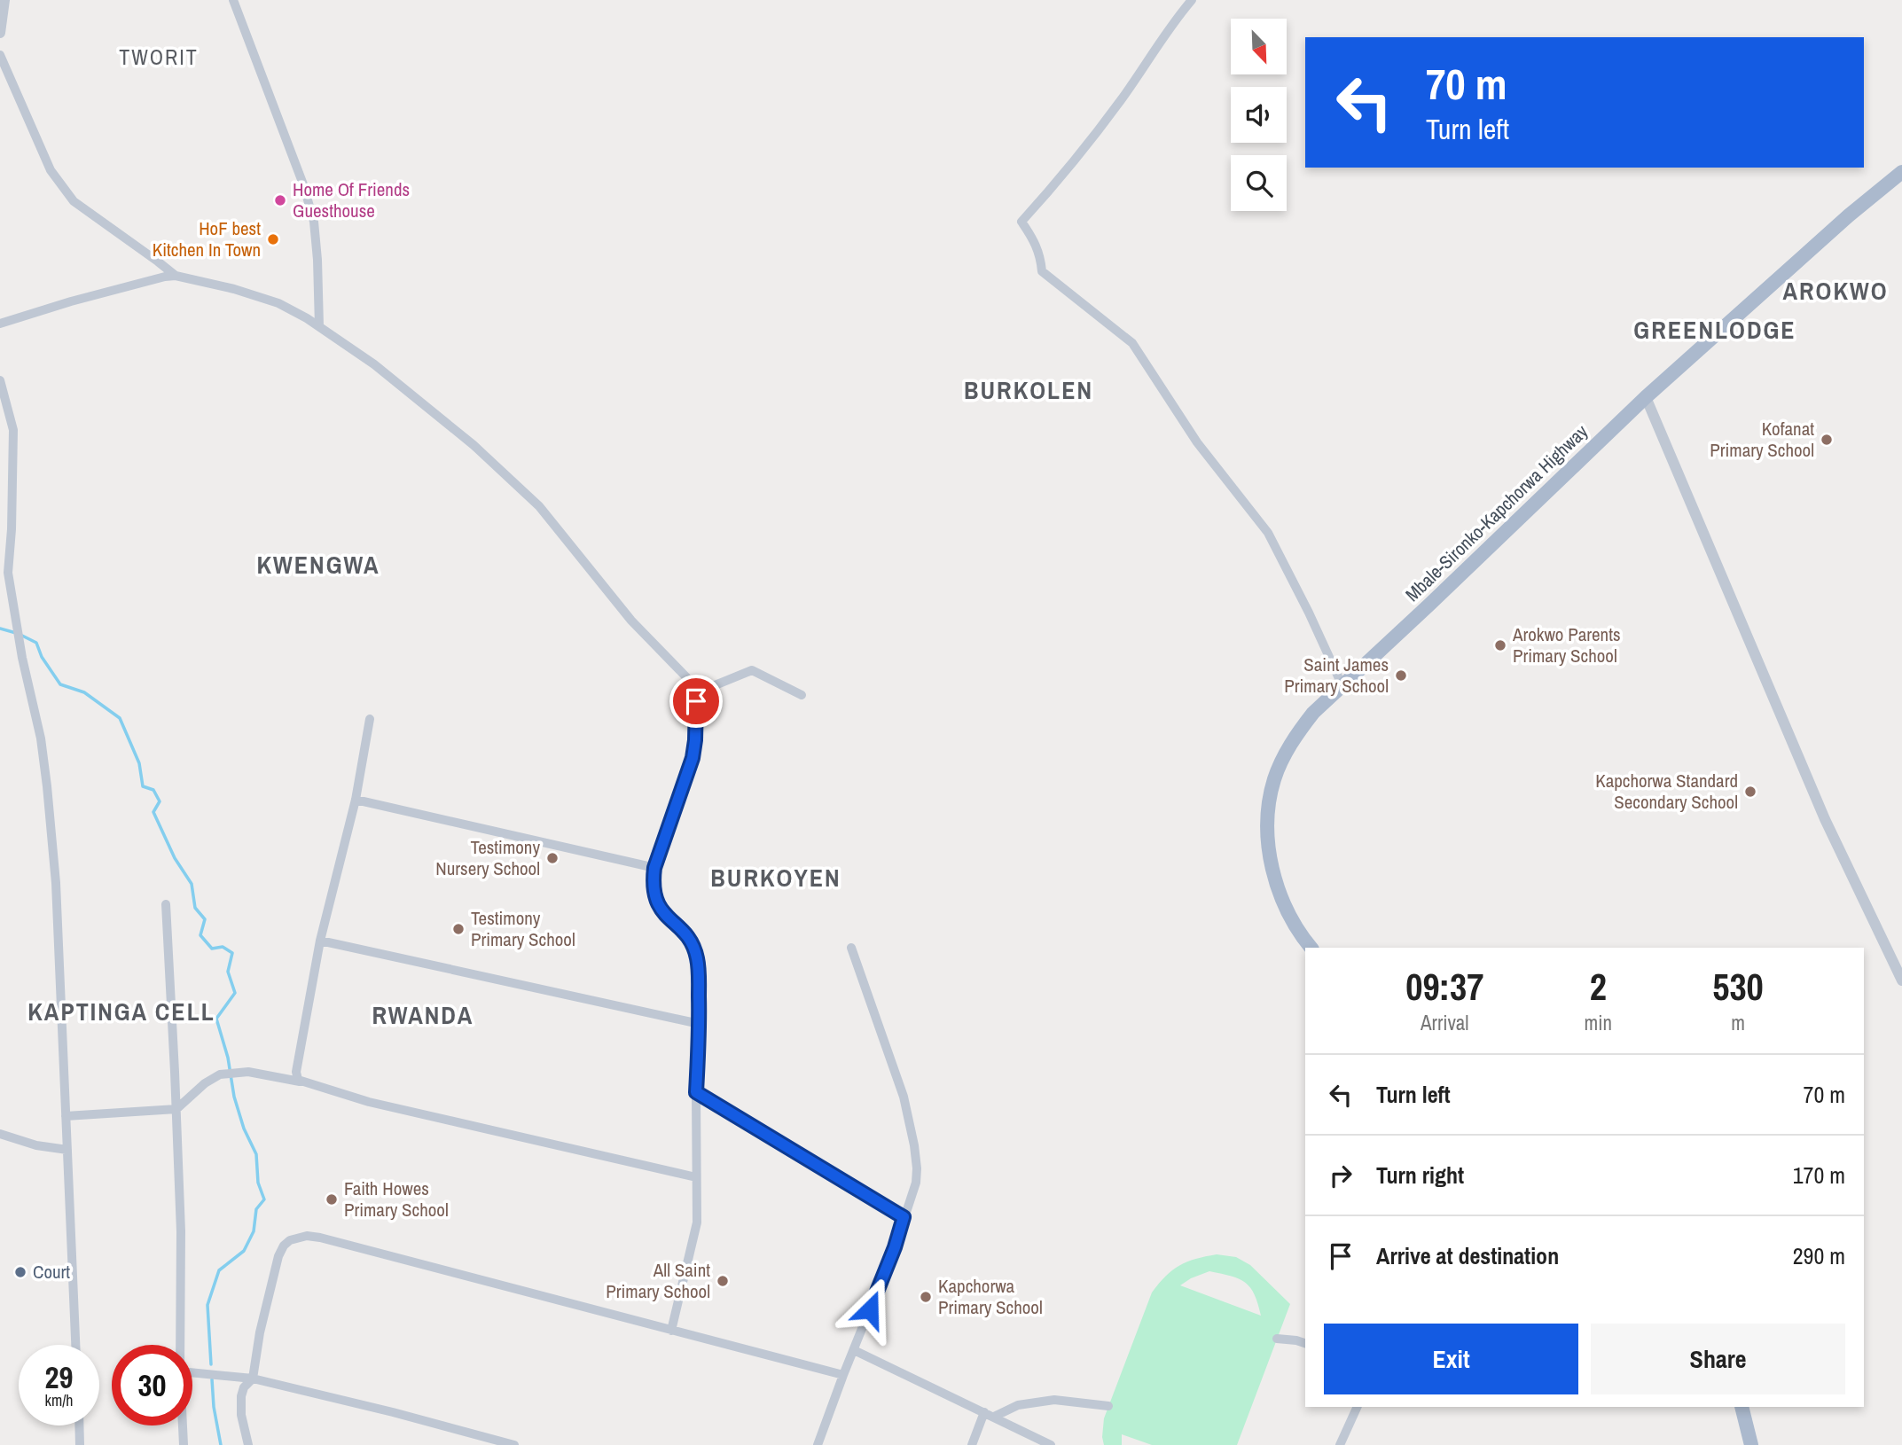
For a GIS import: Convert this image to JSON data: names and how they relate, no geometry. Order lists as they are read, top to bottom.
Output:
{
  "streets": {
    "main road": ["Mbale-Sironko-Kapchorwa Highway"]
  },
  "districts": [
    "TWORIT",
    "AROKWO",
    "GREENLODGE",
    "BURKOLEN",
    "KWENGWA",
    "BURKOYEN",
    "KAPTINGA CELL",
    "RWANDA"
  ],
  "places": [
    "Home Of Friends Guesthouse",
    "HoF best Kitchen In Town",
    "Kofanat Primary School",
    "Arokwo Parents Primary School",
    "Saint James Primary School",
    "Kapchorwa Standard Secondary School",
    "Testimony Nursery School",
    "Testimony Primary School",
    "Faith Howes Primary School",
    "Court",
    "All Saint Primary School",
    "Kapchorwa Primary School"
  ],
  "north": "bottom right",
  "page": {
    "turn": ["70 m", "Turn left"],
    "eta": [
      "09:37",
      "Arrival",
      "2",
      "min",
      "530",
      "m"
    ],
    "list": [
      {
        "name": "Turn left",
        "value": "70 m"
      },
      {
        "name": "Turn right",
        "value": "170 m"
      },
      {
        "name": "Arrive at destination",
        "value": "290 m"
      }
    ],
    "buttons": ["Exit", "Share"],
    "speed": "29 km/h",
    "limit": "30"
  }
}
